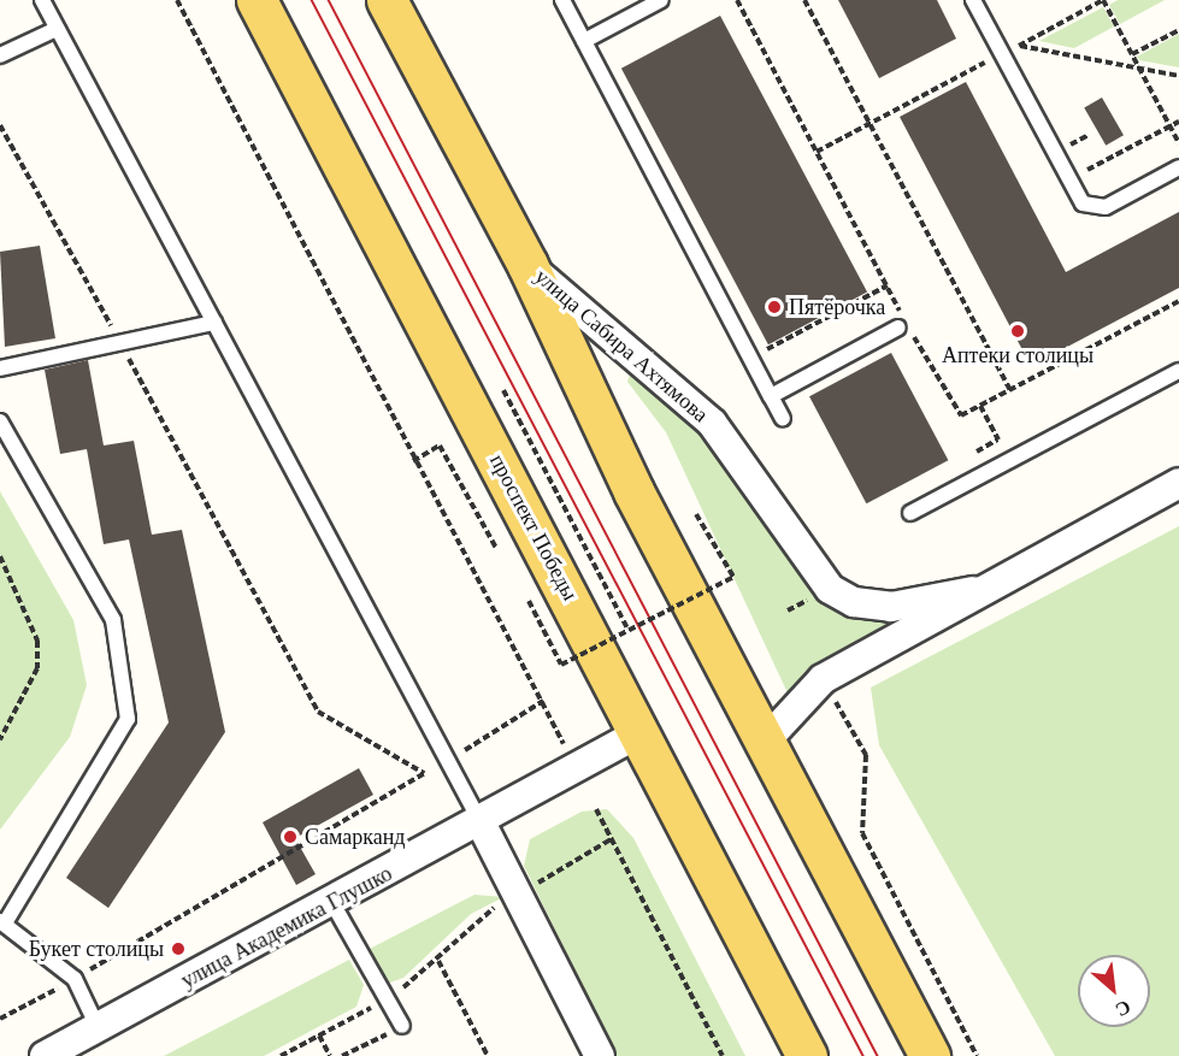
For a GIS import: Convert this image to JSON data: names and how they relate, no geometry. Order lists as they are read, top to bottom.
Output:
{
  "streets": {
    "main road": ["проспект Победы"],
    "street": ["улица Сабира Ахтямова", "улица Академика Глушко"]
  },
  "crossings": [
    ["проспект Победы", "улица Академика Глушко"]
  ],
  "places": [
    "Пятёрочка",
    "Аптеки столицы",
    "Самарканд",
    "Букет столицы"
  ],
  "north": "bottom right"
}
